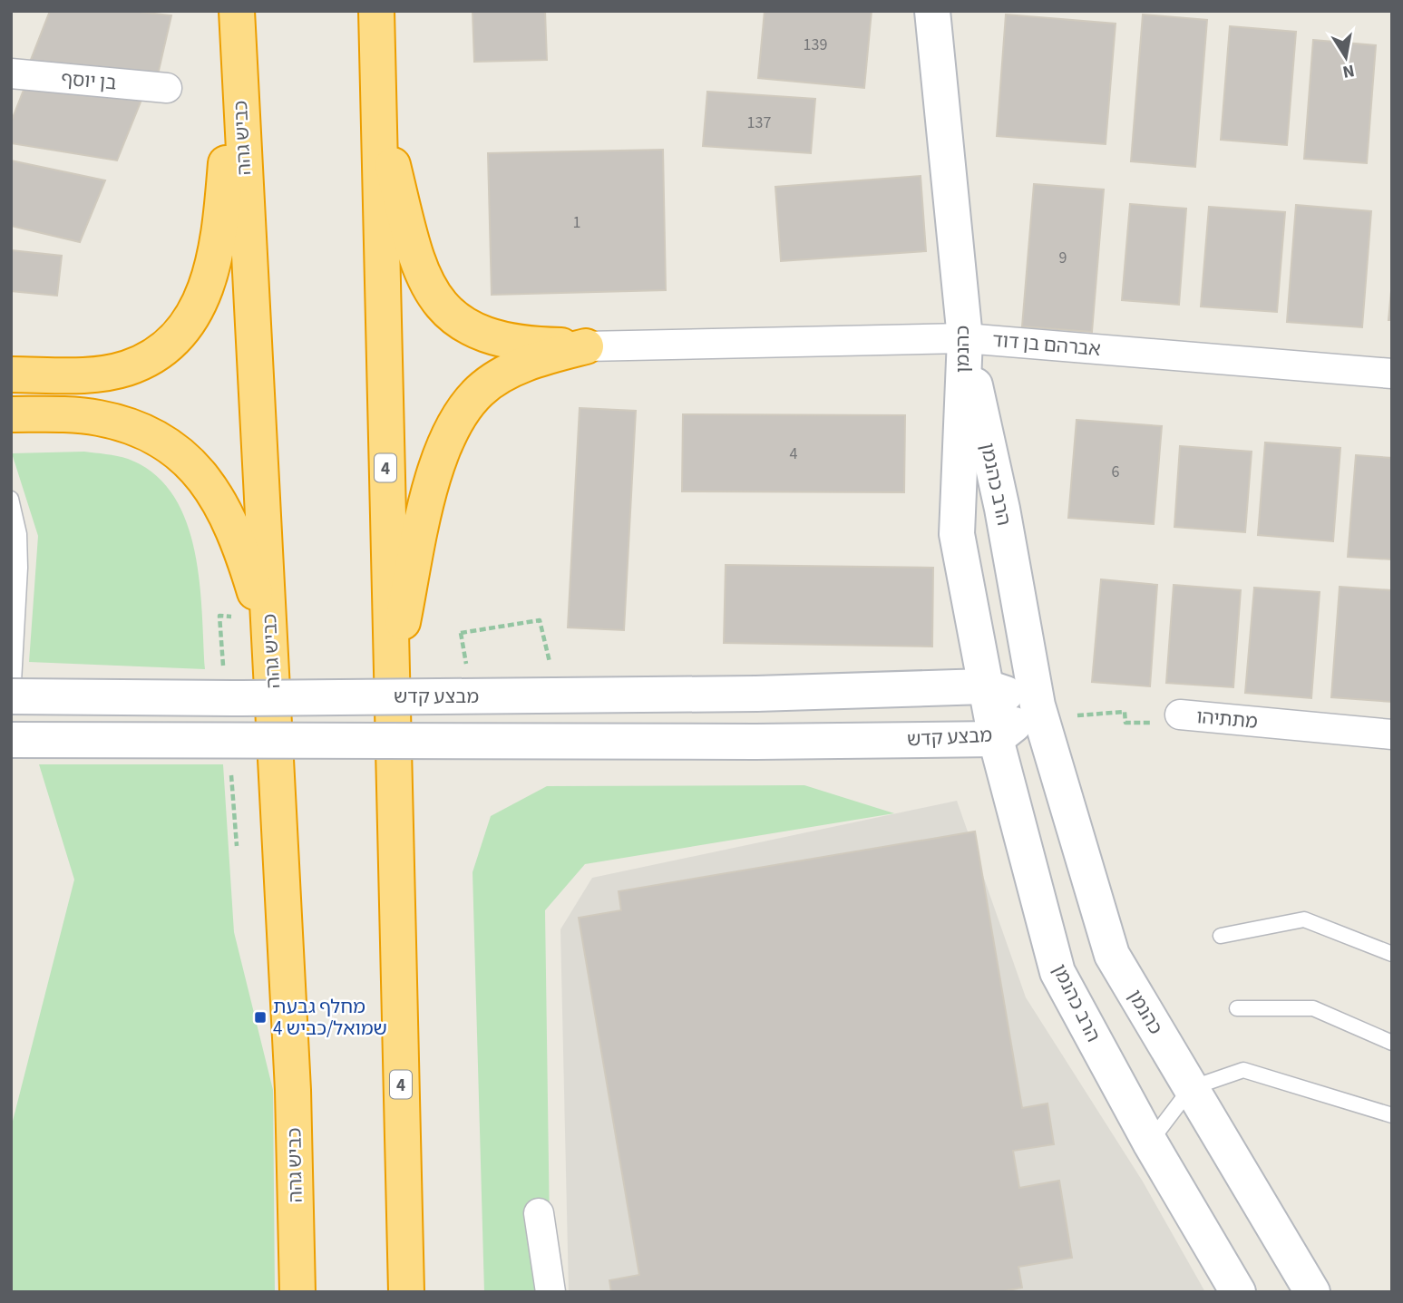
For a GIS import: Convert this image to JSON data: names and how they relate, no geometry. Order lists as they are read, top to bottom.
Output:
{
  "streets": {
    "highway": ["כביש גהה", "4"],
    "street": [
      "בן יוסף",
      "אברהם בן דוד",
      "כהנמן",
      "הרב כהנמן",
      "מבצע קדש",
      "מתתיהו"
    ]
  },
  "crossings": [
    ["אברהם בן דוד", "כהנמן"],
    ["אברהם בן דוד", "הרב כהנמן"],
    ["כהנמן", "הרב כהנמן"],
    ["כהנמן", "מבצע קדש"],
    ["כהנמן", "מתתיהו"],
    ["הרב כהנמן", "מבצע קדש"],
    ["הרב כהנמן", "מתתיהו"],
    ["מבצע קדש", "מתתיהו"]
  ],
  "places": {
    "transit": ["מחלף גבעת שמואל/כביש 4"]
  },
  "house_numbers": [
    "139",
    "137",
    "1",
    "9",
    "4",
    "6"
  ],
  "north": "bottom"
}
